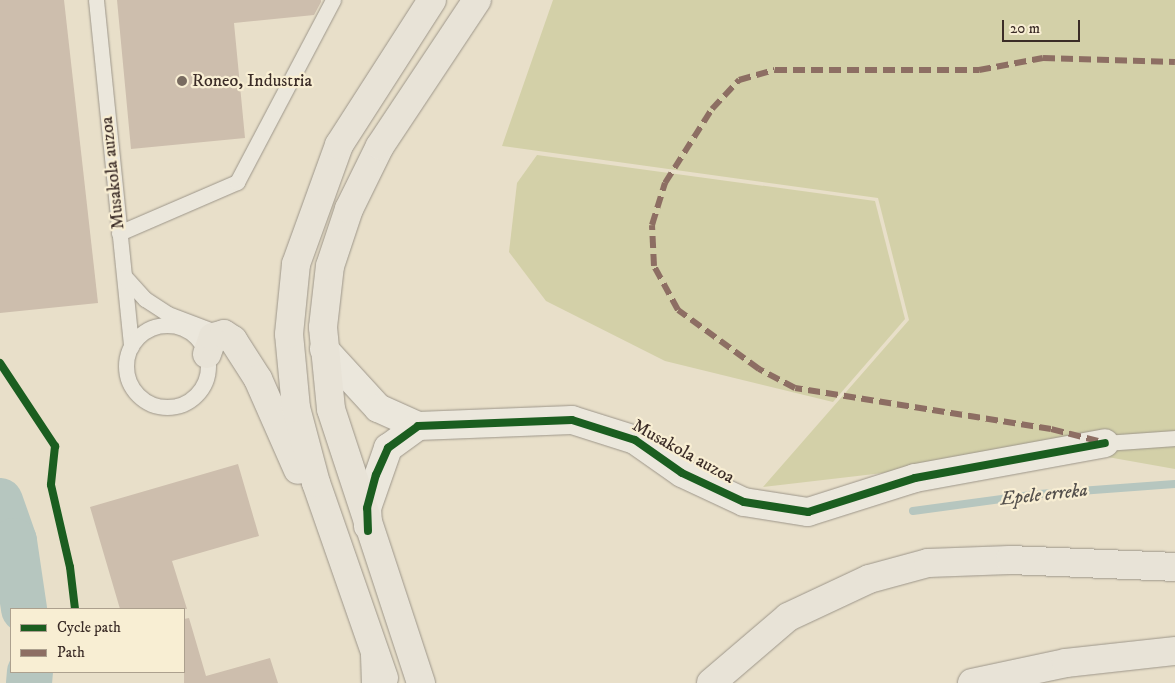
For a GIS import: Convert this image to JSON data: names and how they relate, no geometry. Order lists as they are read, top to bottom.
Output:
{
  "streets": {
    "street": ["Musakola auzoa"]
  },
  "water": ["Epele erreka"],
  "places": ["Roneo, Industria"],
  "legend": ["Cycle path", "Path"],
  "scale_bar": "20 m"
}
